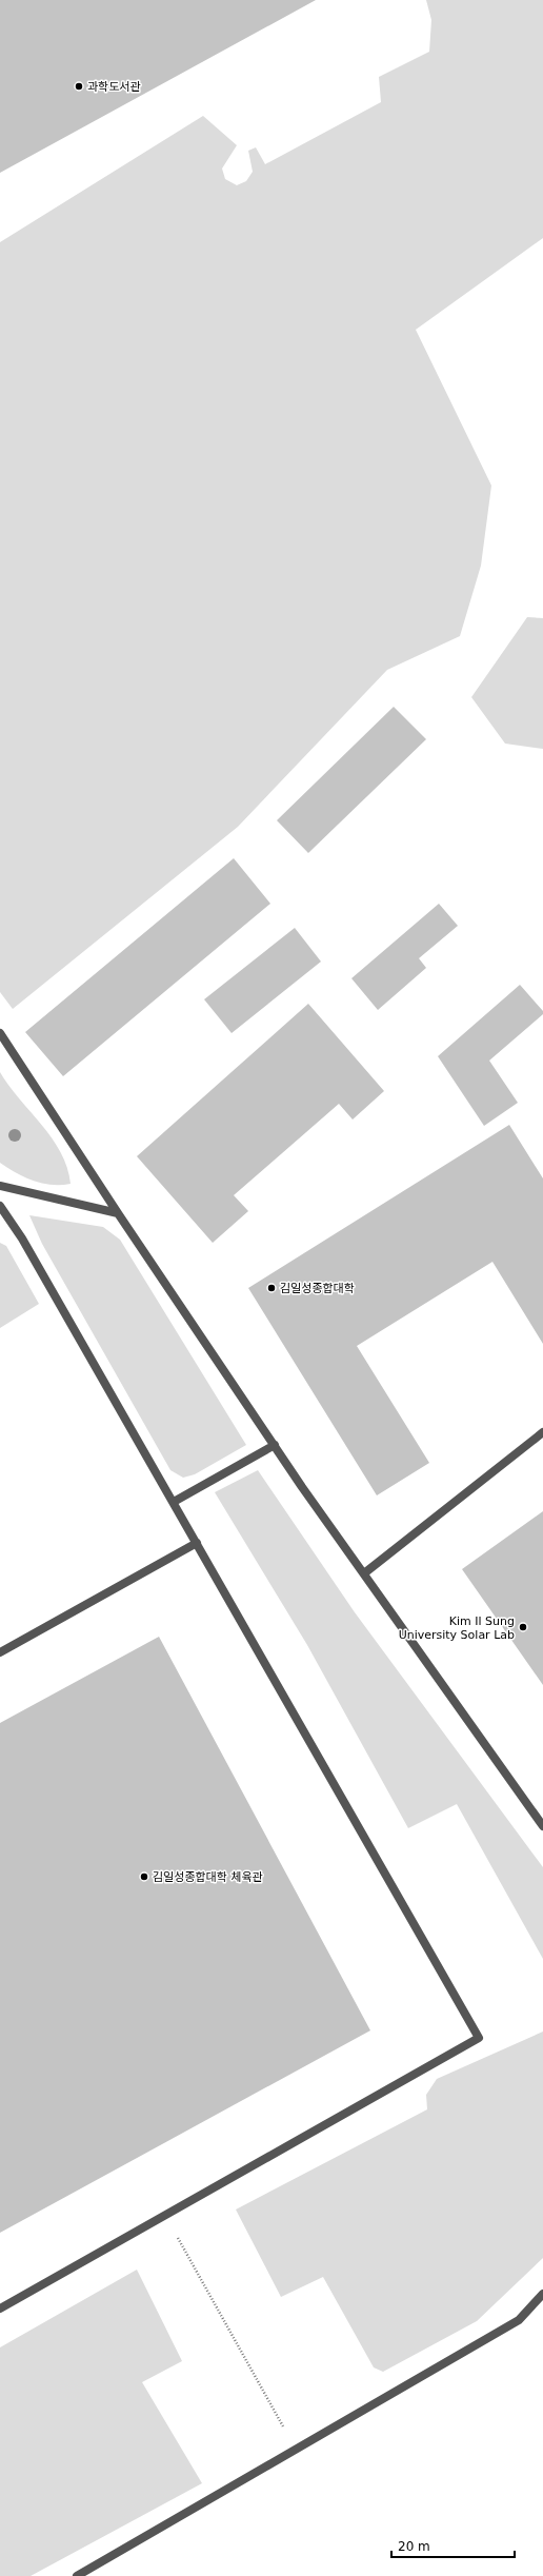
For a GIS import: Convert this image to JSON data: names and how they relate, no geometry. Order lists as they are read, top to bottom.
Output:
{
  "places": [
    "과학도서관",
    "김일성종합대학",
    "Kim Il Sung University Solar Lab",
    "김일성종합대학 체육관"
  ],
  "scale_bar": "20 m"
}
